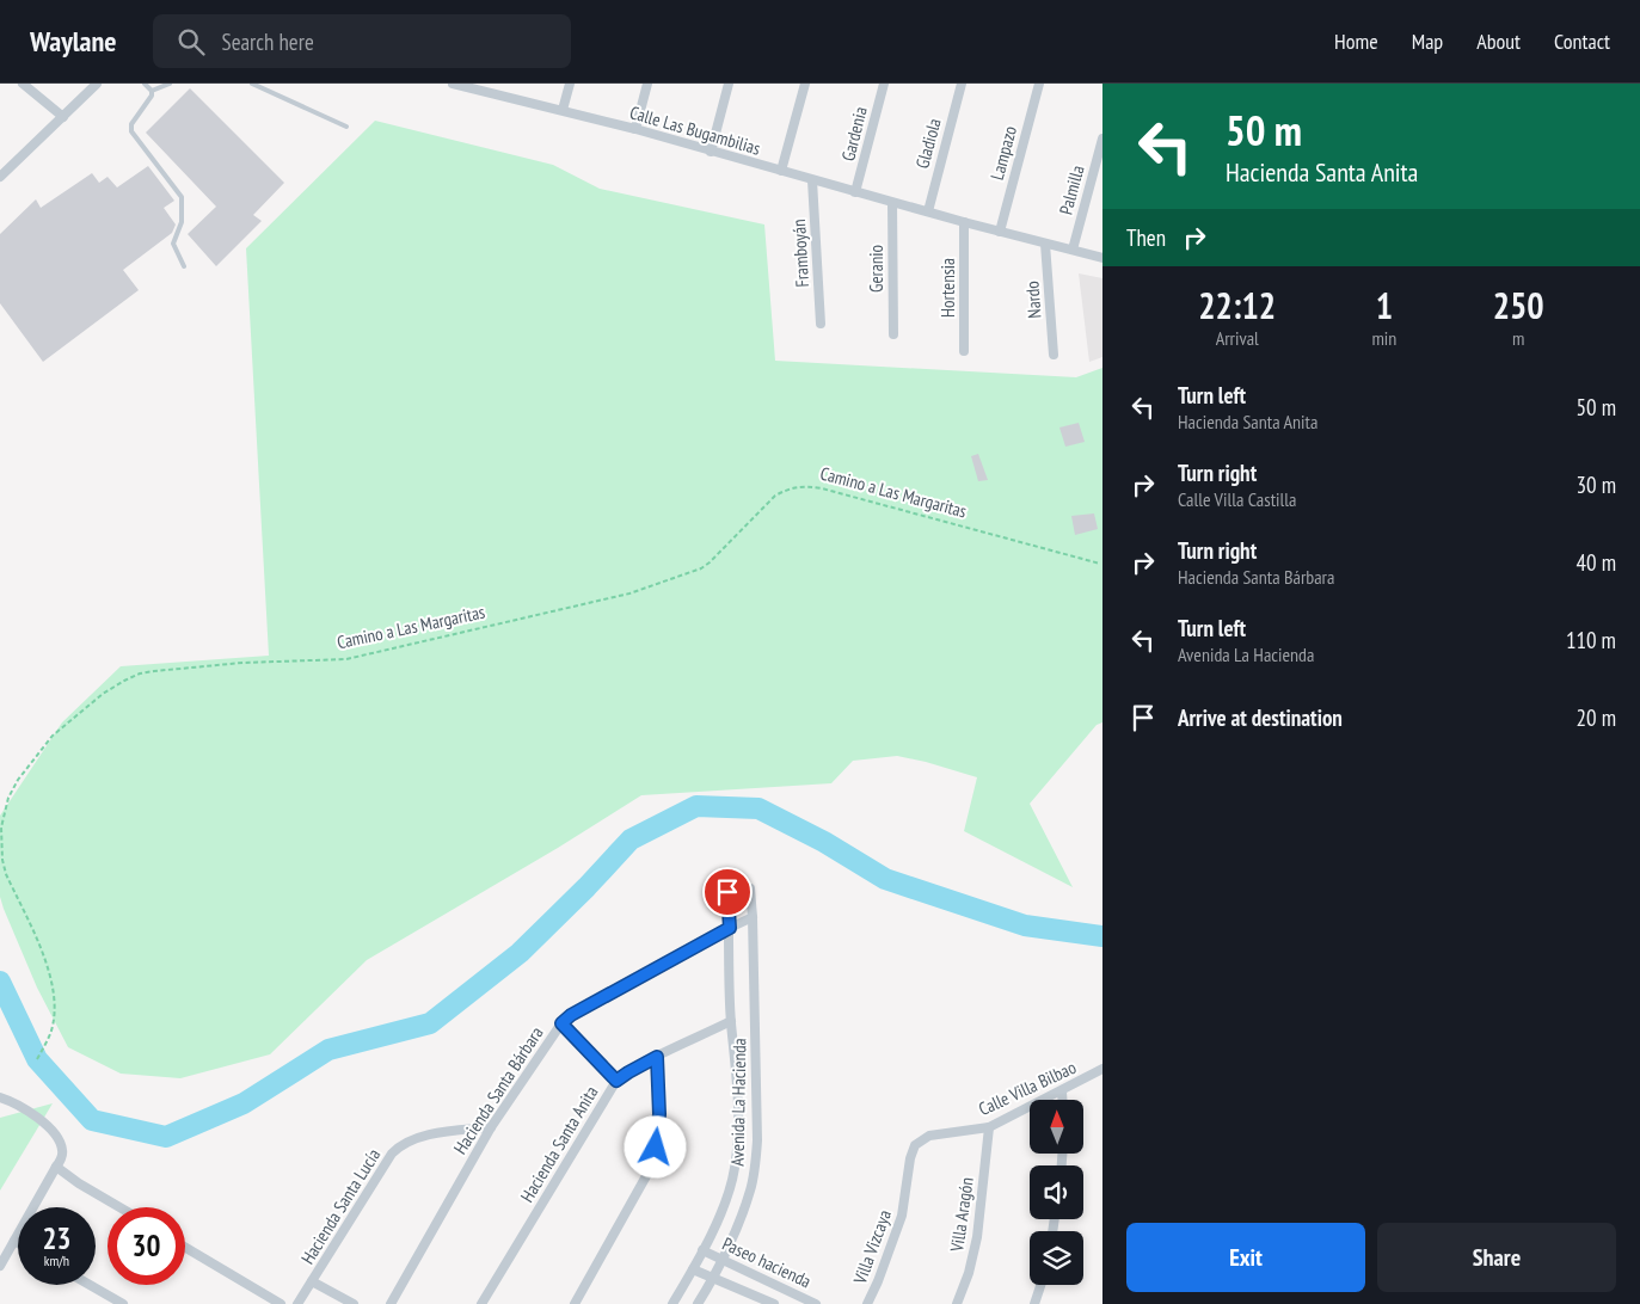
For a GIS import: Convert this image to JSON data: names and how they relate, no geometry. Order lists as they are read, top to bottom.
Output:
{
  "streets": {
    "street": [
      "Calle Las Bugambilias",
      "Gardenia",
      "Gladiola",
      "Lampazo",
      "Palmilla",
      "Framboyán",
      "Geranio",
      "Hortensia",
      "Nardo",
      "Calle Villa Bilbao",
      "Hacienda Santa Bárbara",
      "Avenida La Hacienda",
      "Hacienda Santa Anita",
      "Hacienda Santa Lucía",
      "Villa Aragón",
      "Villa Vizcaya",
      "Paseo hacienda"
    ],
    "path": ["Camino a Las Margaritas"]
  },
  "crossings": [
    ["Calle Las Bugambilias", "Gardenia"],
    ["Calle Las Bugambilias", "Gladiola"],
    ["Calle Las Bugambilias", "Lampazo"],
    ["Calle Las Bugambilias", "Palmilla"],
    ["Calle Las Bugambilias", "Framboyán"],
    ["Calle Las Bugambilias", "Geranio"],
    ["Calle Las Bugambilias", "Hortensia"],
    ["Calle Las Bugambilias", "Nardo"],
    ["Calle Villa Bilbao", "Villa Aragón"],
    ["Calle Villa Bilbao", "Villa Vizcaya"],
    ["Hacienda Santa Bárbara", "Avenida La Hacienda"],
    ["Hacienda Santa Bárbara", "Hacienda Santa Lucía"],
    ["Avenida La Hacienda", "Hacienda Santa Anita"],
    ["Avenida La Hacienda", "Paseo hacienda"]
  ],
  "north": "top",
  "page": {
    "header": "Waylane",
    "search": "Search here",
    "nav": [
      "Home",
      "Map",
      "About",
      "Contact"
    ],
    "turn": ["50 m", "Hacienda Santa Anita"],
    "then": "Then",
    "eta": [
      "22:12",
      "Arrival",
      "1",
      "min",
      "250",
      "m"
    ],
    "list": [
      {
        "name": "Turn left",
        "note": "Hacienda Santa Anita",
        "value": "50 m"
      },
      {
        "name": "Turn right",
        "note": "Calle Villa Castilla",
        "value": "30 m"
      },
      {
        "name": "Turn right",
        "note": "Hacienda Santa Bárbara",
        "value": "40 m"
      },
      {
        "name": "Turn left",
        "note": "Avenida La Hacienda",
        "value": "110 m"
      },
      {
        "name": "Arrive at destination",
        "value": "20 m"
      }
    ],
    "speed": "23 km/h",
    "limit": "30",
    "buttons": ["Exit", "Share"]
  }
}
